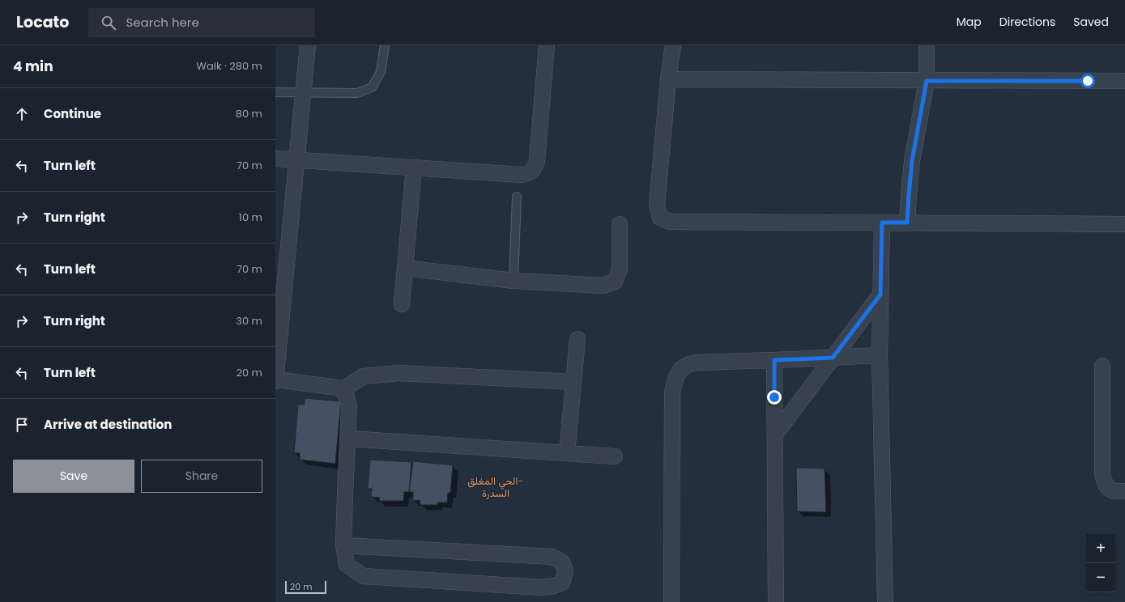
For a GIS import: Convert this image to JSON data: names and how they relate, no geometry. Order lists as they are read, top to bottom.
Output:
{
  "districts": ["الحي المغلق- السدرة"],
  "scale_bar": "20 m",
  "page": {
    "header": "Locato",
    "search": "Search here",
    "nav": ["Map", "Directions", "Saved"],
    "heading": ["4 min", "Walk · 280 m"],
    "list": [
      ["Continue", "80 m"],
      ["Turn left", "70 m"],
      ["Turn right", "10 m"],
      ["Turn left", "70 m"],
      ["Turn right", "30 m"],
      ["Turn left", "20 m"],
      "Arrive at destination"
    ],
    "buttons": ["Save", "Share"],
    "map_buttons": ["+", "−"],
    "scale": "20 m"
  }
}
